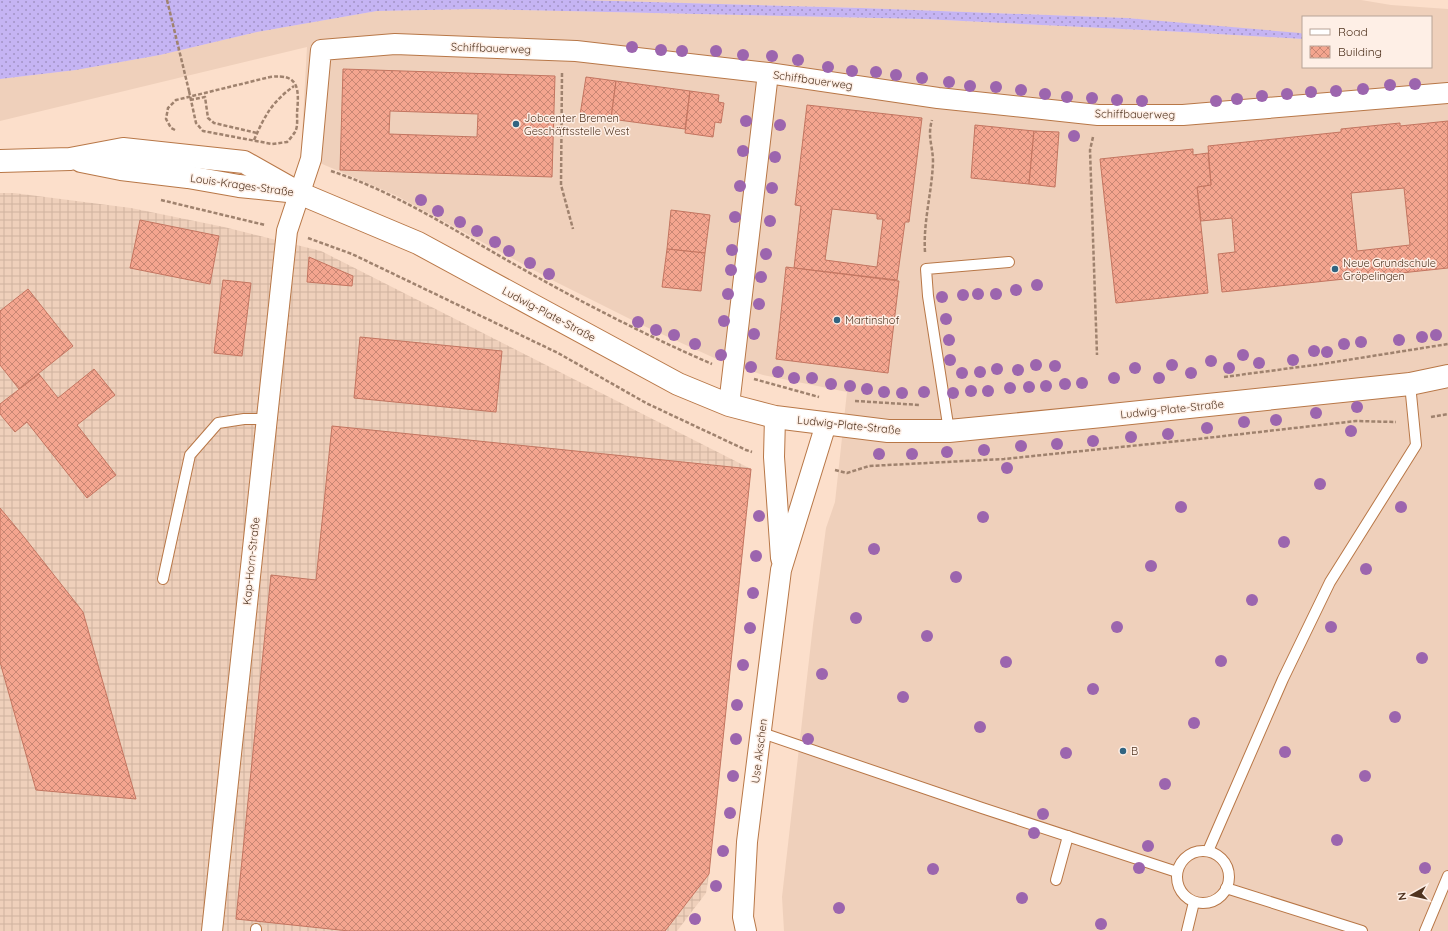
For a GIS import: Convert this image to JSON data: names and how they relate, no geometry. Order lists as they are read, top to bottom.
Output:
{
  "streets": {
    "street": [
      "Schiffbauerweg",
      "Louis-Krages-Straße",
      "Ludwig-Plate-Straße",
      "Kap-Horn-Straße",
      "Use Akschen"
    ]
  },
  "crossings": [
    ["Schiffbauerweg", "Louis-Krages-Straße"],
    ["Schiffbauerweg", "Ludwig-Plate-Straße"],
    ["Schiffbauerweg", "Kap-Horn-Straße"],
    ["Louis-Krages-Straße", "Ludwig-Plate-Straße"],
    ["Louis-Krages-Straße", "Kap-Horn-Straße"],
    ["Ludwig-Plate-Straße", "Kap-Horn-Straße"],
    ["Ludwig-Plate-Straße", "Use Akschen"]
  ],
  "places": [
    "Jobcenter Bremen Geschäftsstelle West",
    "Neue Grundschule Gröpelingen",
    "Martinshof",
    "B"
  ],
  "legend": ["Road", "Building"],
  "north": "left"
}
